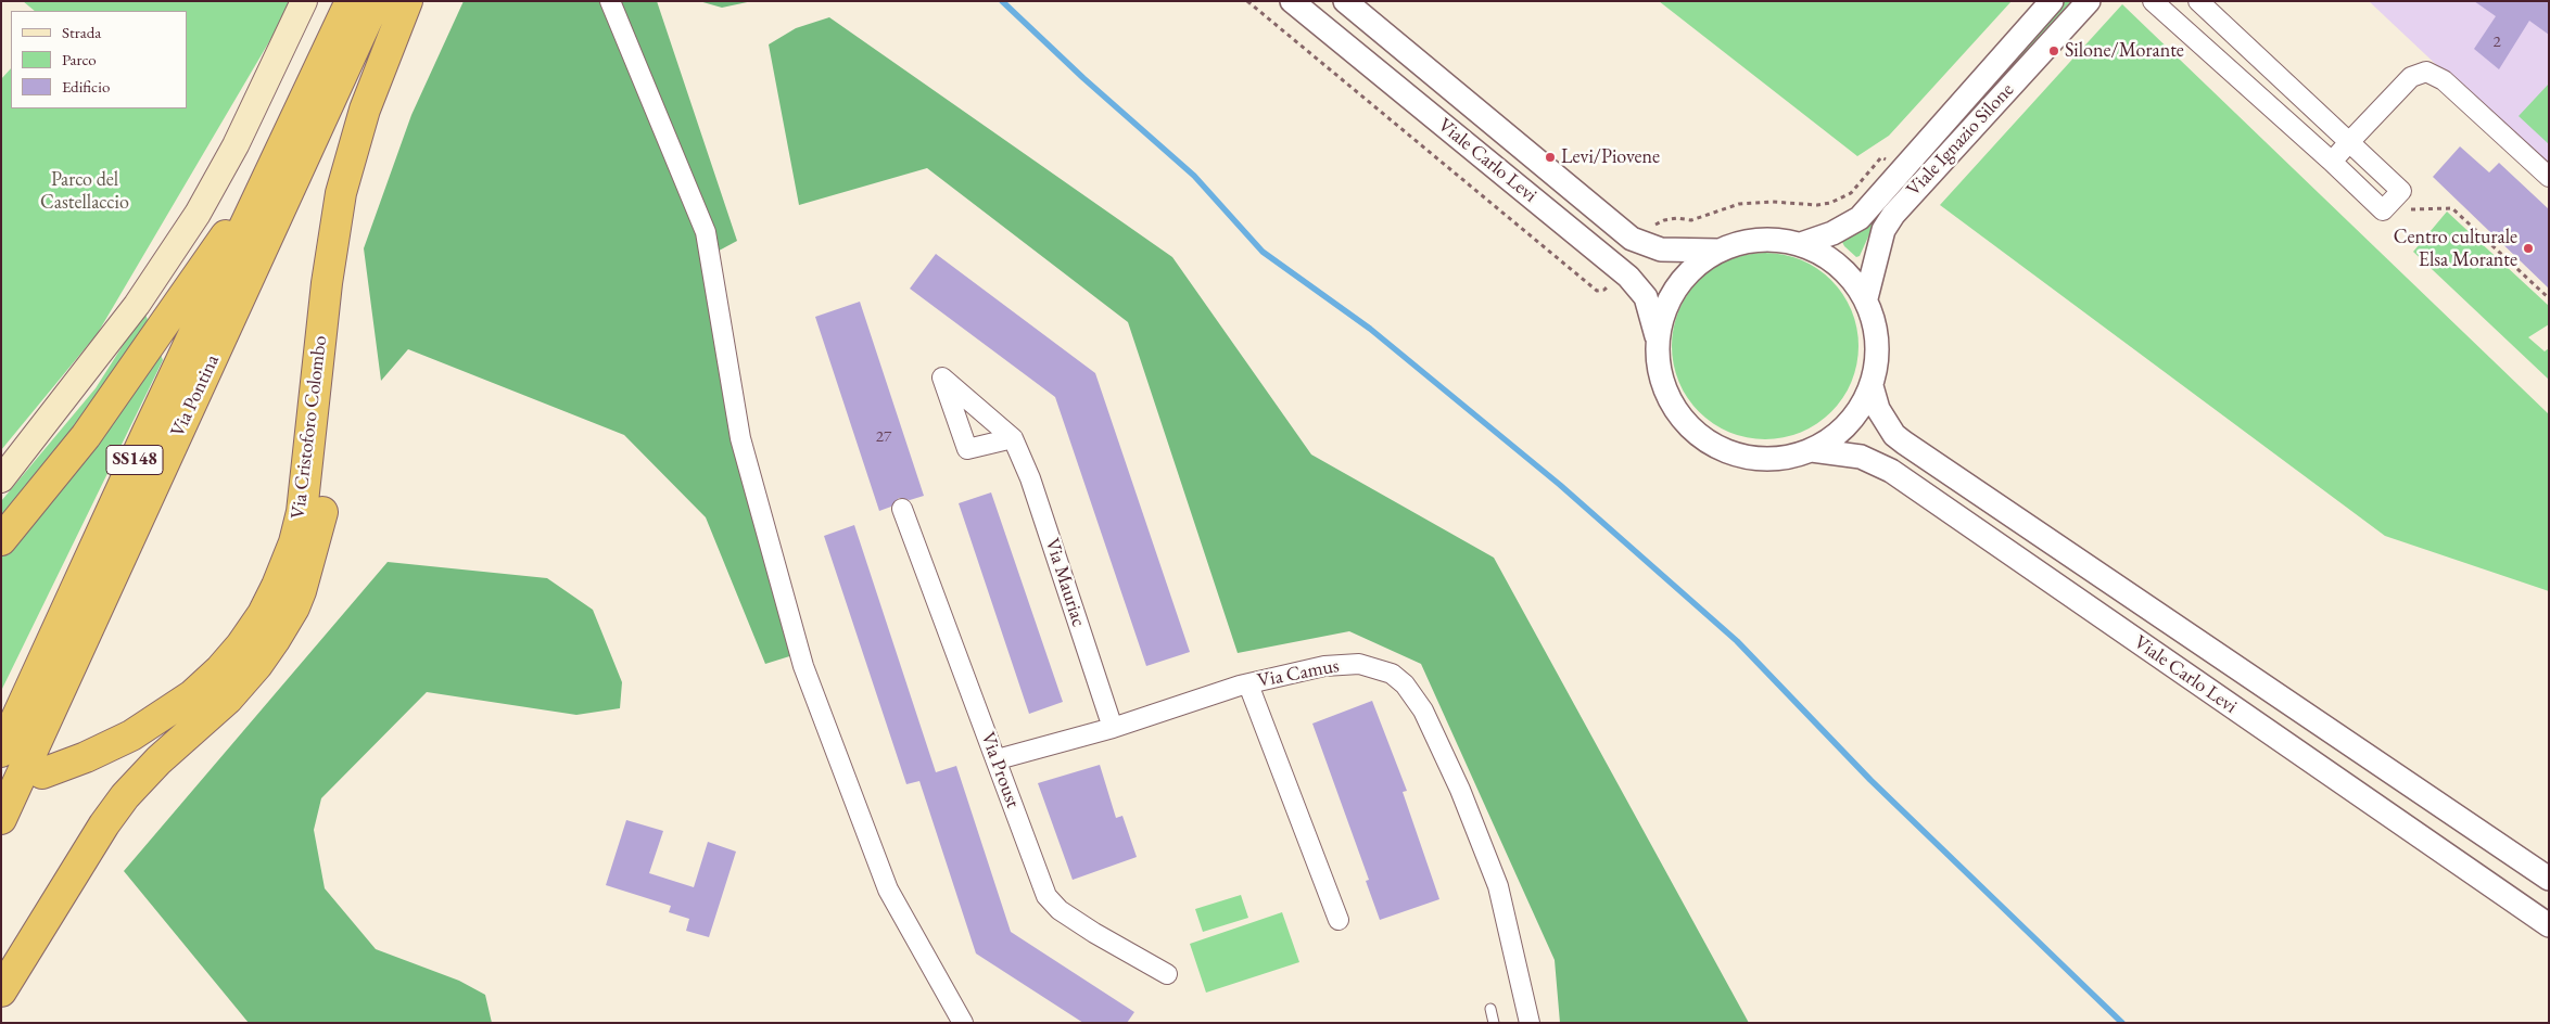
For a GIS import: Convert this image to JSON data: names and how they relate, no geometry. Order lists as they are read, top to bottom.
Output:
{
  "streets": {
    "highway": ["Via Pontina", "Via Cristoforo Colombo", "SS148"],
    "street": [
      "Viale Ignazio Silone",
      "Viale Carlo Levi",
      "Via Mauriac",
      "Via Camus",
      "Via Proust"
    ]
  },
  "crossings": [
    ["Via Pontina", "SS148"],
    ["Via Mauriac", "Via Camus"],
    ["Via Camus", "Via Proust"]
  ],
  "parks": ["Parco del Castellaccio"],
  "places": ["Silone/Morante", "Levi/Piovene", "Centro culturale Elsa Morante"],
  "house_numbers": ["2", "27"],
  "legend": ["Strada", "Parco", "Edificio"]
}
